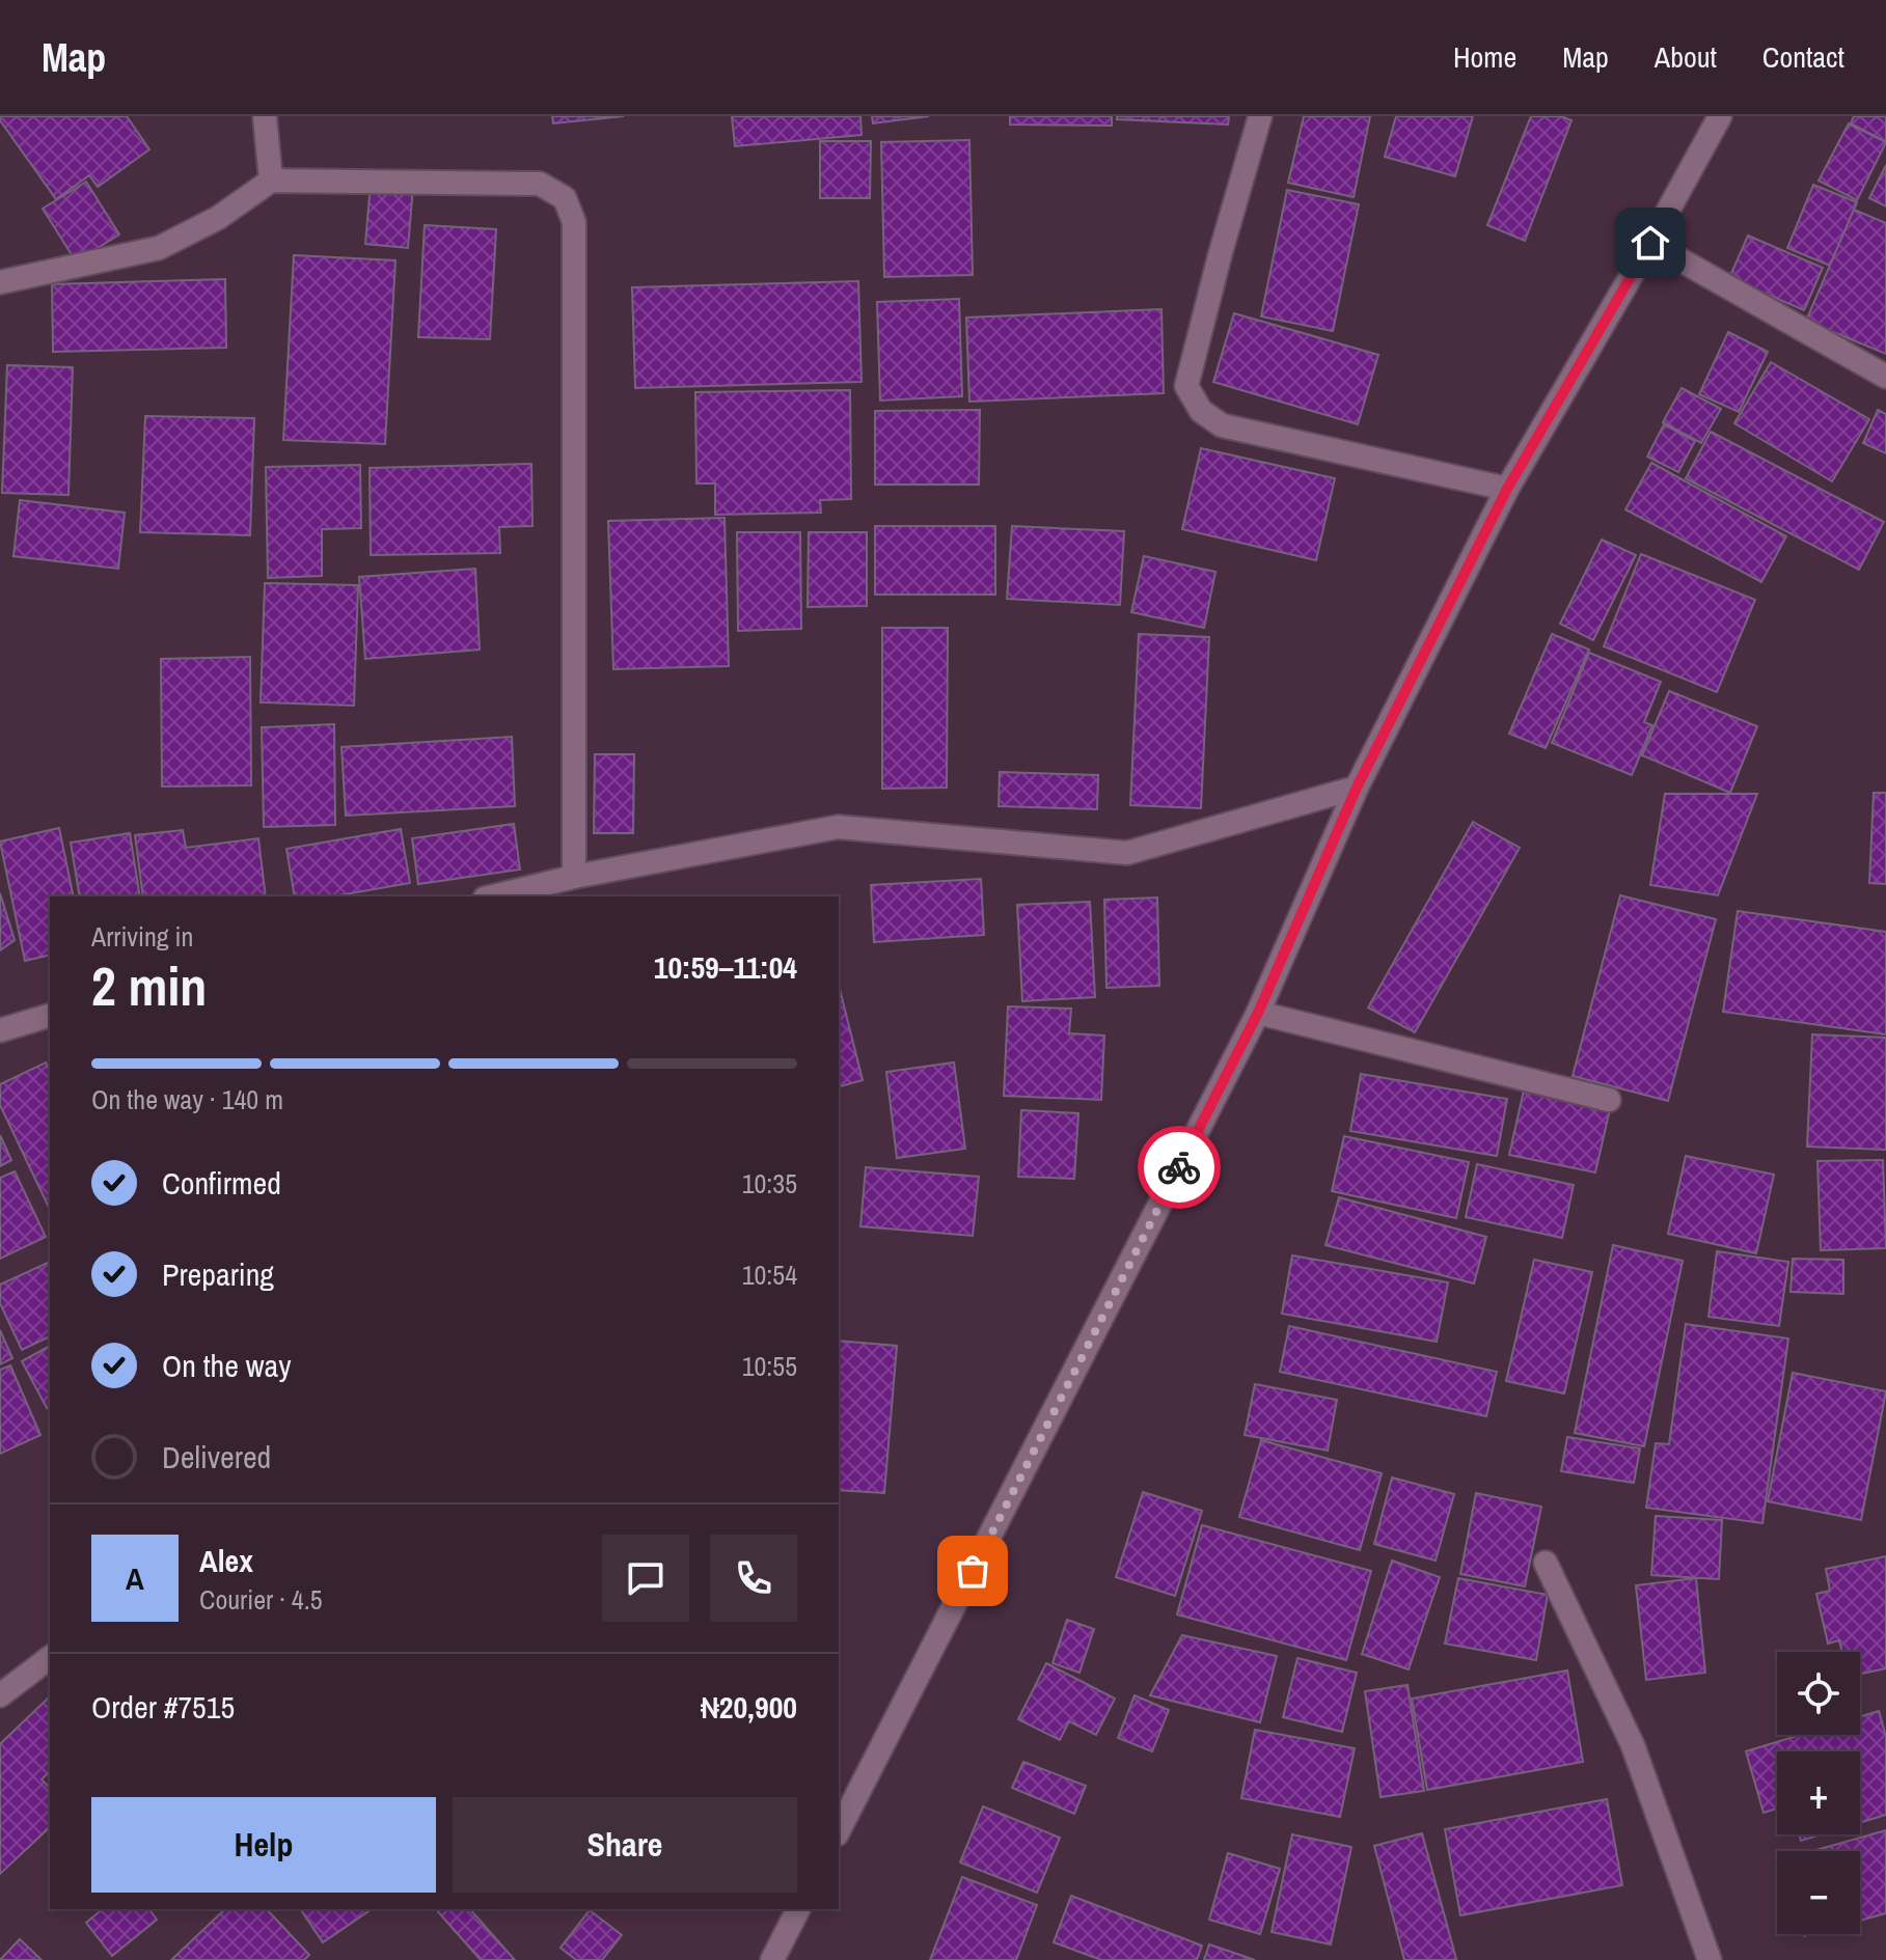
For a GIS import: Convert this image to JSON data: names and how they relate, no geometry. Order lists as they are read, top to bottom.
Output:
{
  "page": {
    "header": "Map",
    "nav": [
      "Home",
      "Map",
      "About",
      "Contact"
    ],
    "heading": ["2 min", "Arriving in", "10:59–11:04"],
    "panel": [
      "Alex",
      "Courier · 4.5",
      "Order #7515",
      "₦20,900"
    ],
    "bar": "On the way · 140 m",
    "list": [
      ["Confirmed", "10:35"],
      ["Preparing", "10:54"],
      ["On the way", "10:55"],
      "Delivered"
    ],
    "round": "A",
    "map_buttons": ["+", "−"],
    "buttons": ["Help", "Share"]
  }
}
